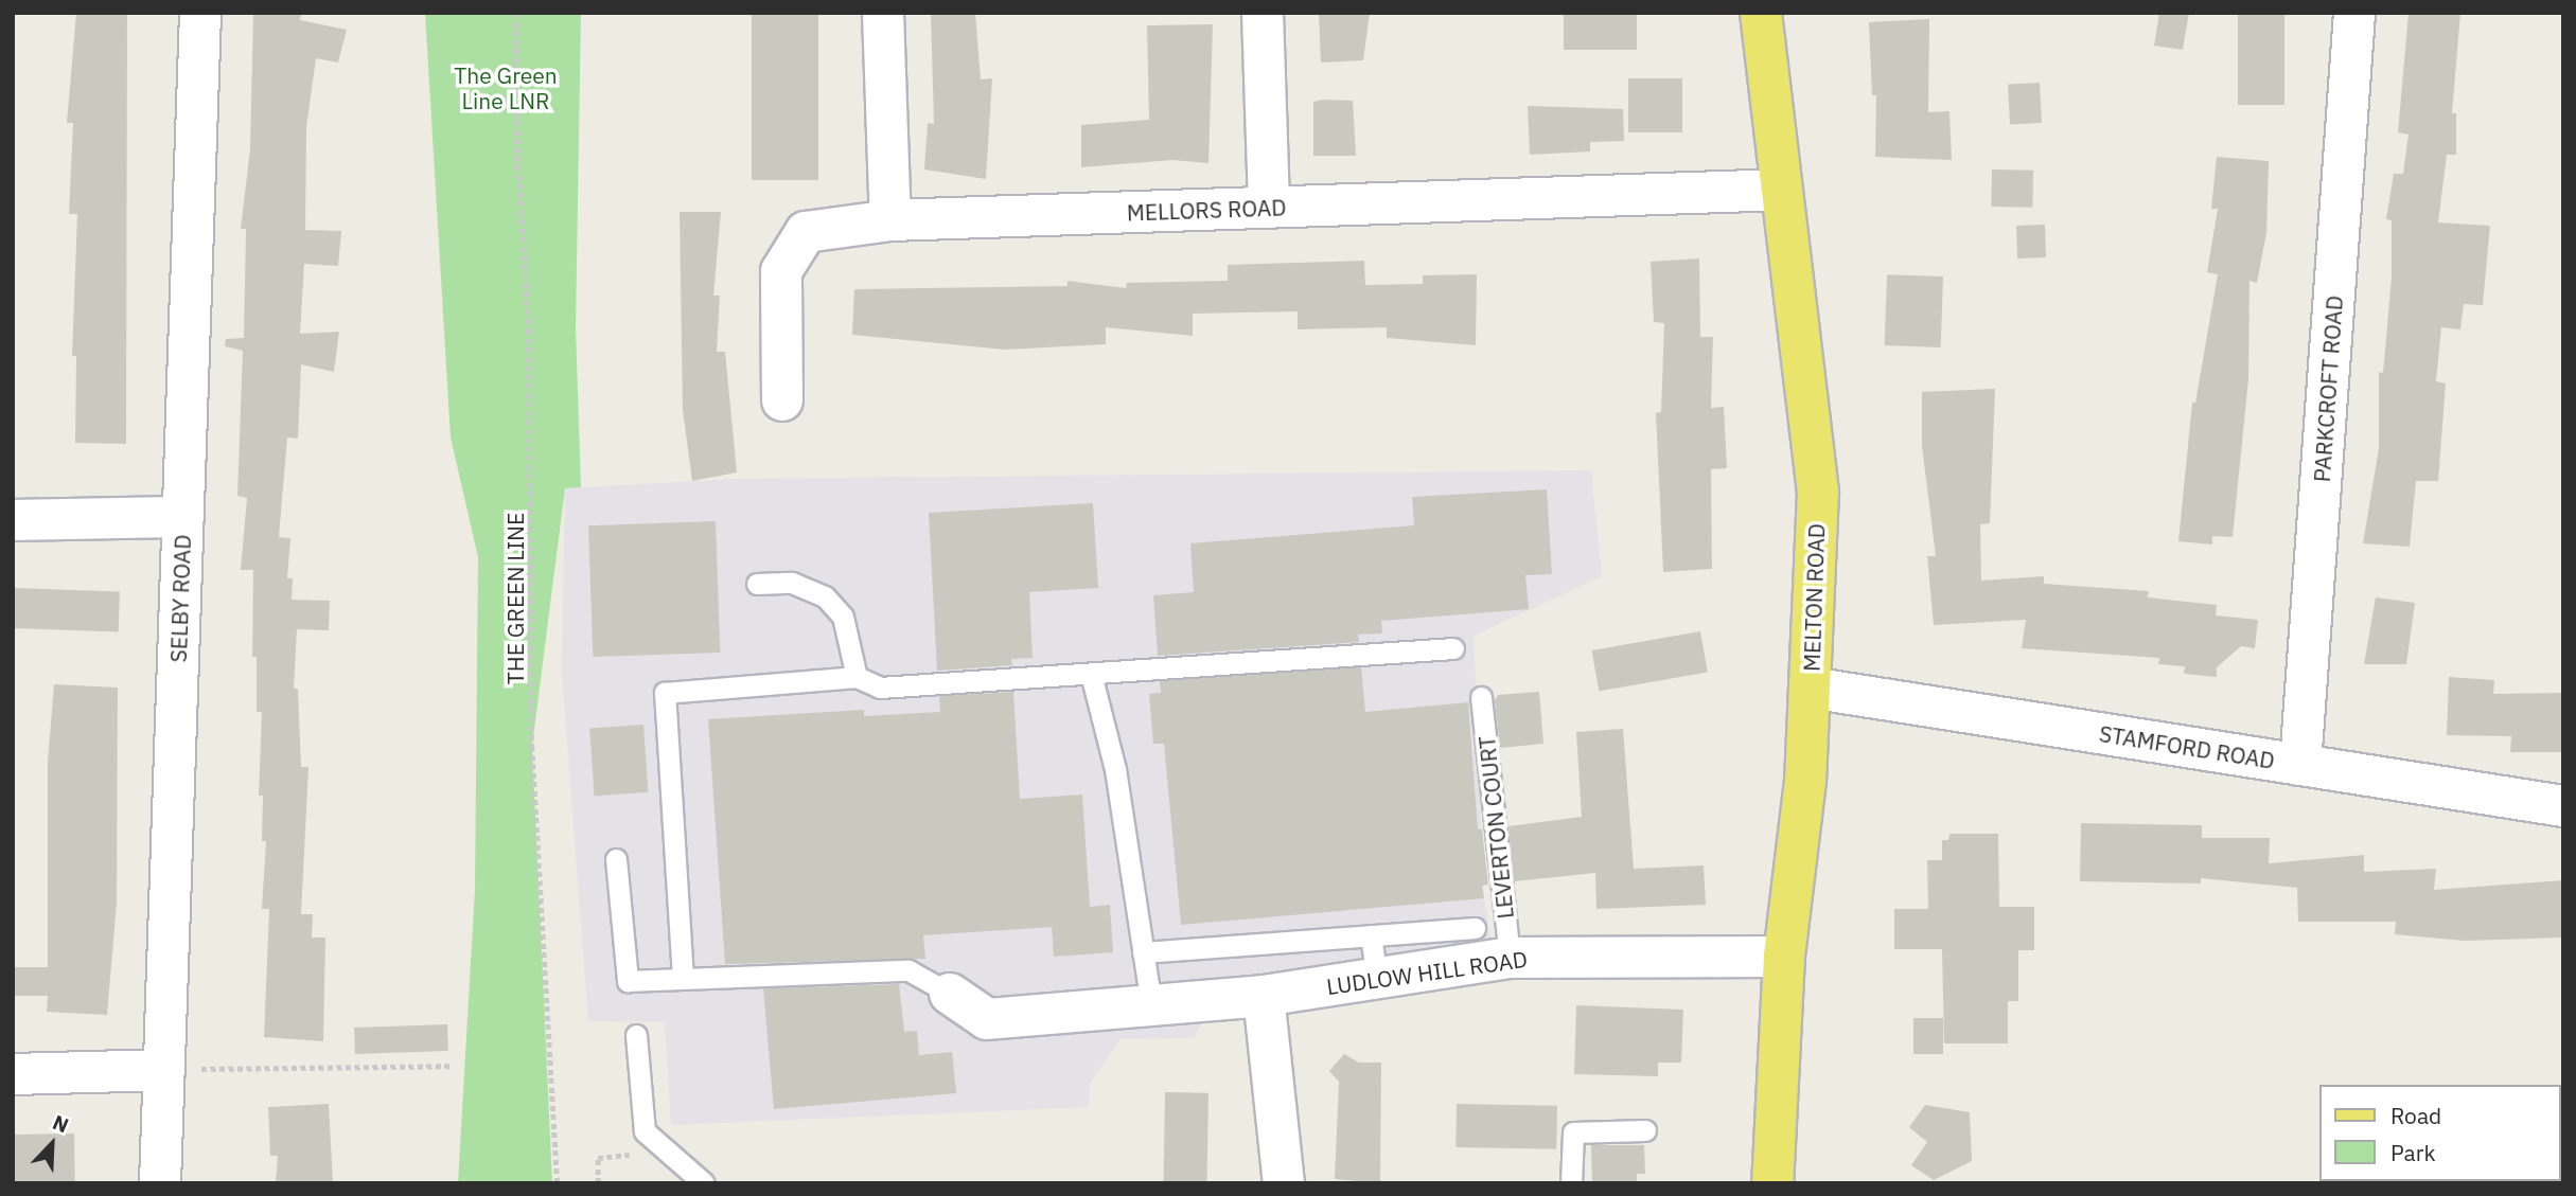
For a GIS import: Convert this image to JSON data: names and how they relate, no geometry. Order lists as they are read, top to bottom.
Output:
{
  "streets": {
    "main road": ["MELTON ROAD"],
    "street": [
      "MELLORS ROAD",
      "PARKCROFT ROAD",
      "SELBY ROAD",
      "STAMFORD ROAD",
      "LUDLOW HILL ROAD"
    ],
    "lane": ["LEVERTON COURT"],
    "path": ["THE GREEN LINE"]
  },
  "crossings": [
    ["MELLORS ROAD", "MELTON ROAD"],
    ["PARKCROFT ROAD", "STAMFORD ROAD"],
    ["MELTON ROAD", "STAMFORD ROAD"],
    ["MELTON ROAD", "LUDLOW HILL ROAD"],
    ["LEVERTON COURT", "LUDLOW HILL ROAD"]
  ],
  "parks": ["The Green Line LNR"],
  "legend": ["Road", "Park"],
  "north": "top right"
}
